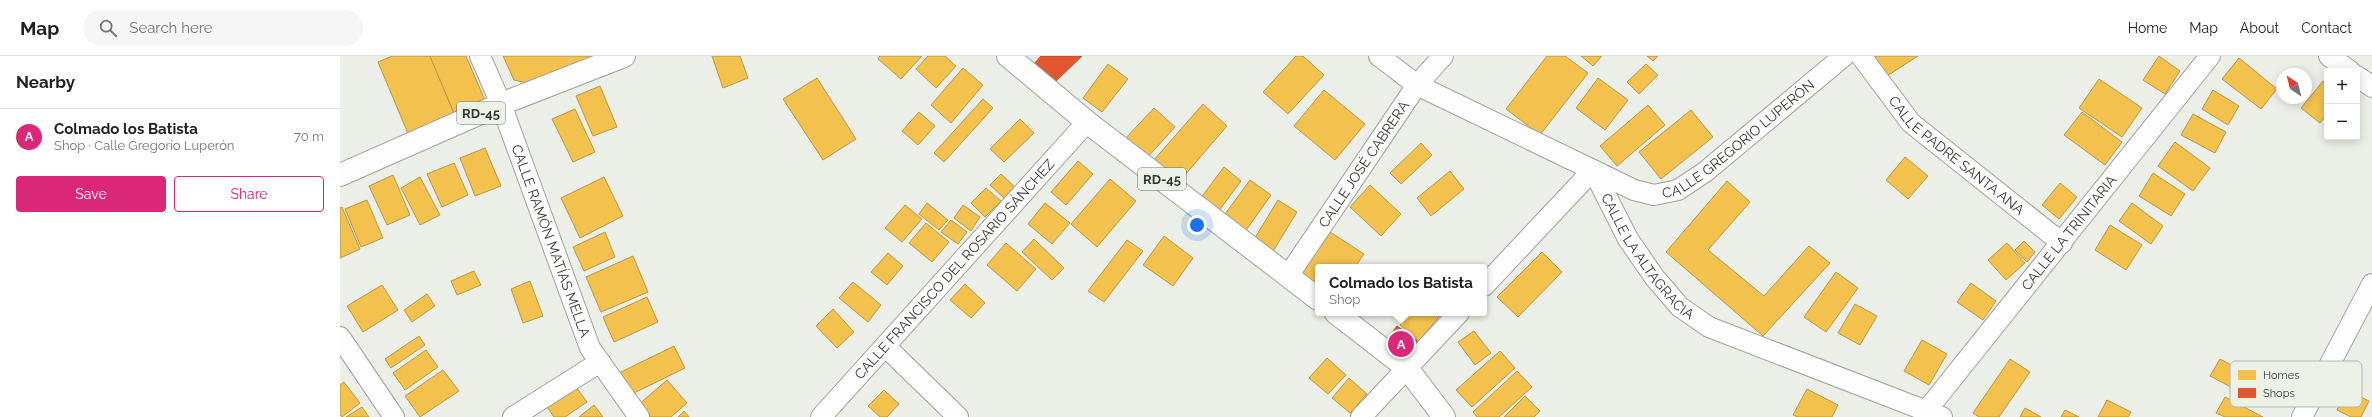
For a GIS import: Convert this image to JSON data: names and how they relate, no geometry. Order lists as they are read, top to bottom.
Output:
{
  "streets": {
    "main road": ["RD-45"],
    "street": [
      "CALLE GREGORIO LUPERÓN",
      "CALLE PADRE SANTA ANA",
      "CALLE JOSÉ CABRERA",
      "CALLE LA TRINITARIA",
      "CALLE RAMÓN MATÍAS MELLA",
      "CALLE LA ALTAGRACIA",
      "CALLE FRANCISCO DEL ROSARIO SÁNCHEZ"
    ]
  },
  "crossings": [
    ["RD-45", "CALLE JOSÉ CABRERA"],
    ["RD-45", "CALLE RAMÓN MATÍAS MELLA"],
    ["RD-45", "CALLE FRANCISCO DEL ROSARIO SÁNCHEZ"],
    ["CALLE GREGORIO LUPERÓN", "CALLE LA ALTAGRACIA"],
    ["CALLE PADRE SANTA ANA", "CALLE LA TRINITARIA"],
    ["CALLE LA TRINITARIA", "CALLE LA ALTAGRACIA"]
  ],
  "legend": ["Homes", "Shops"],
  "north": "top left",
  "page": {
    "header": "Map",
    "search": "Search here",
    "nav": [
      "Home",
      "Map",
      "About",
      "Contact"
    ],
    "heading": "Nearby",
    "map_buttons": ["+", "−"],
    "list": [
      {
        "mark": "A",
        "name": "Colmado los Batista",
        "note": "Shop · Calle Gregorio Luperón",
        "value": "70 m"
      }
    ],
    "buttons": ["Save", "Share"],
    "popup": ["Colmado los Batista", "Shop"],
    "pins": "A"
  }
}
